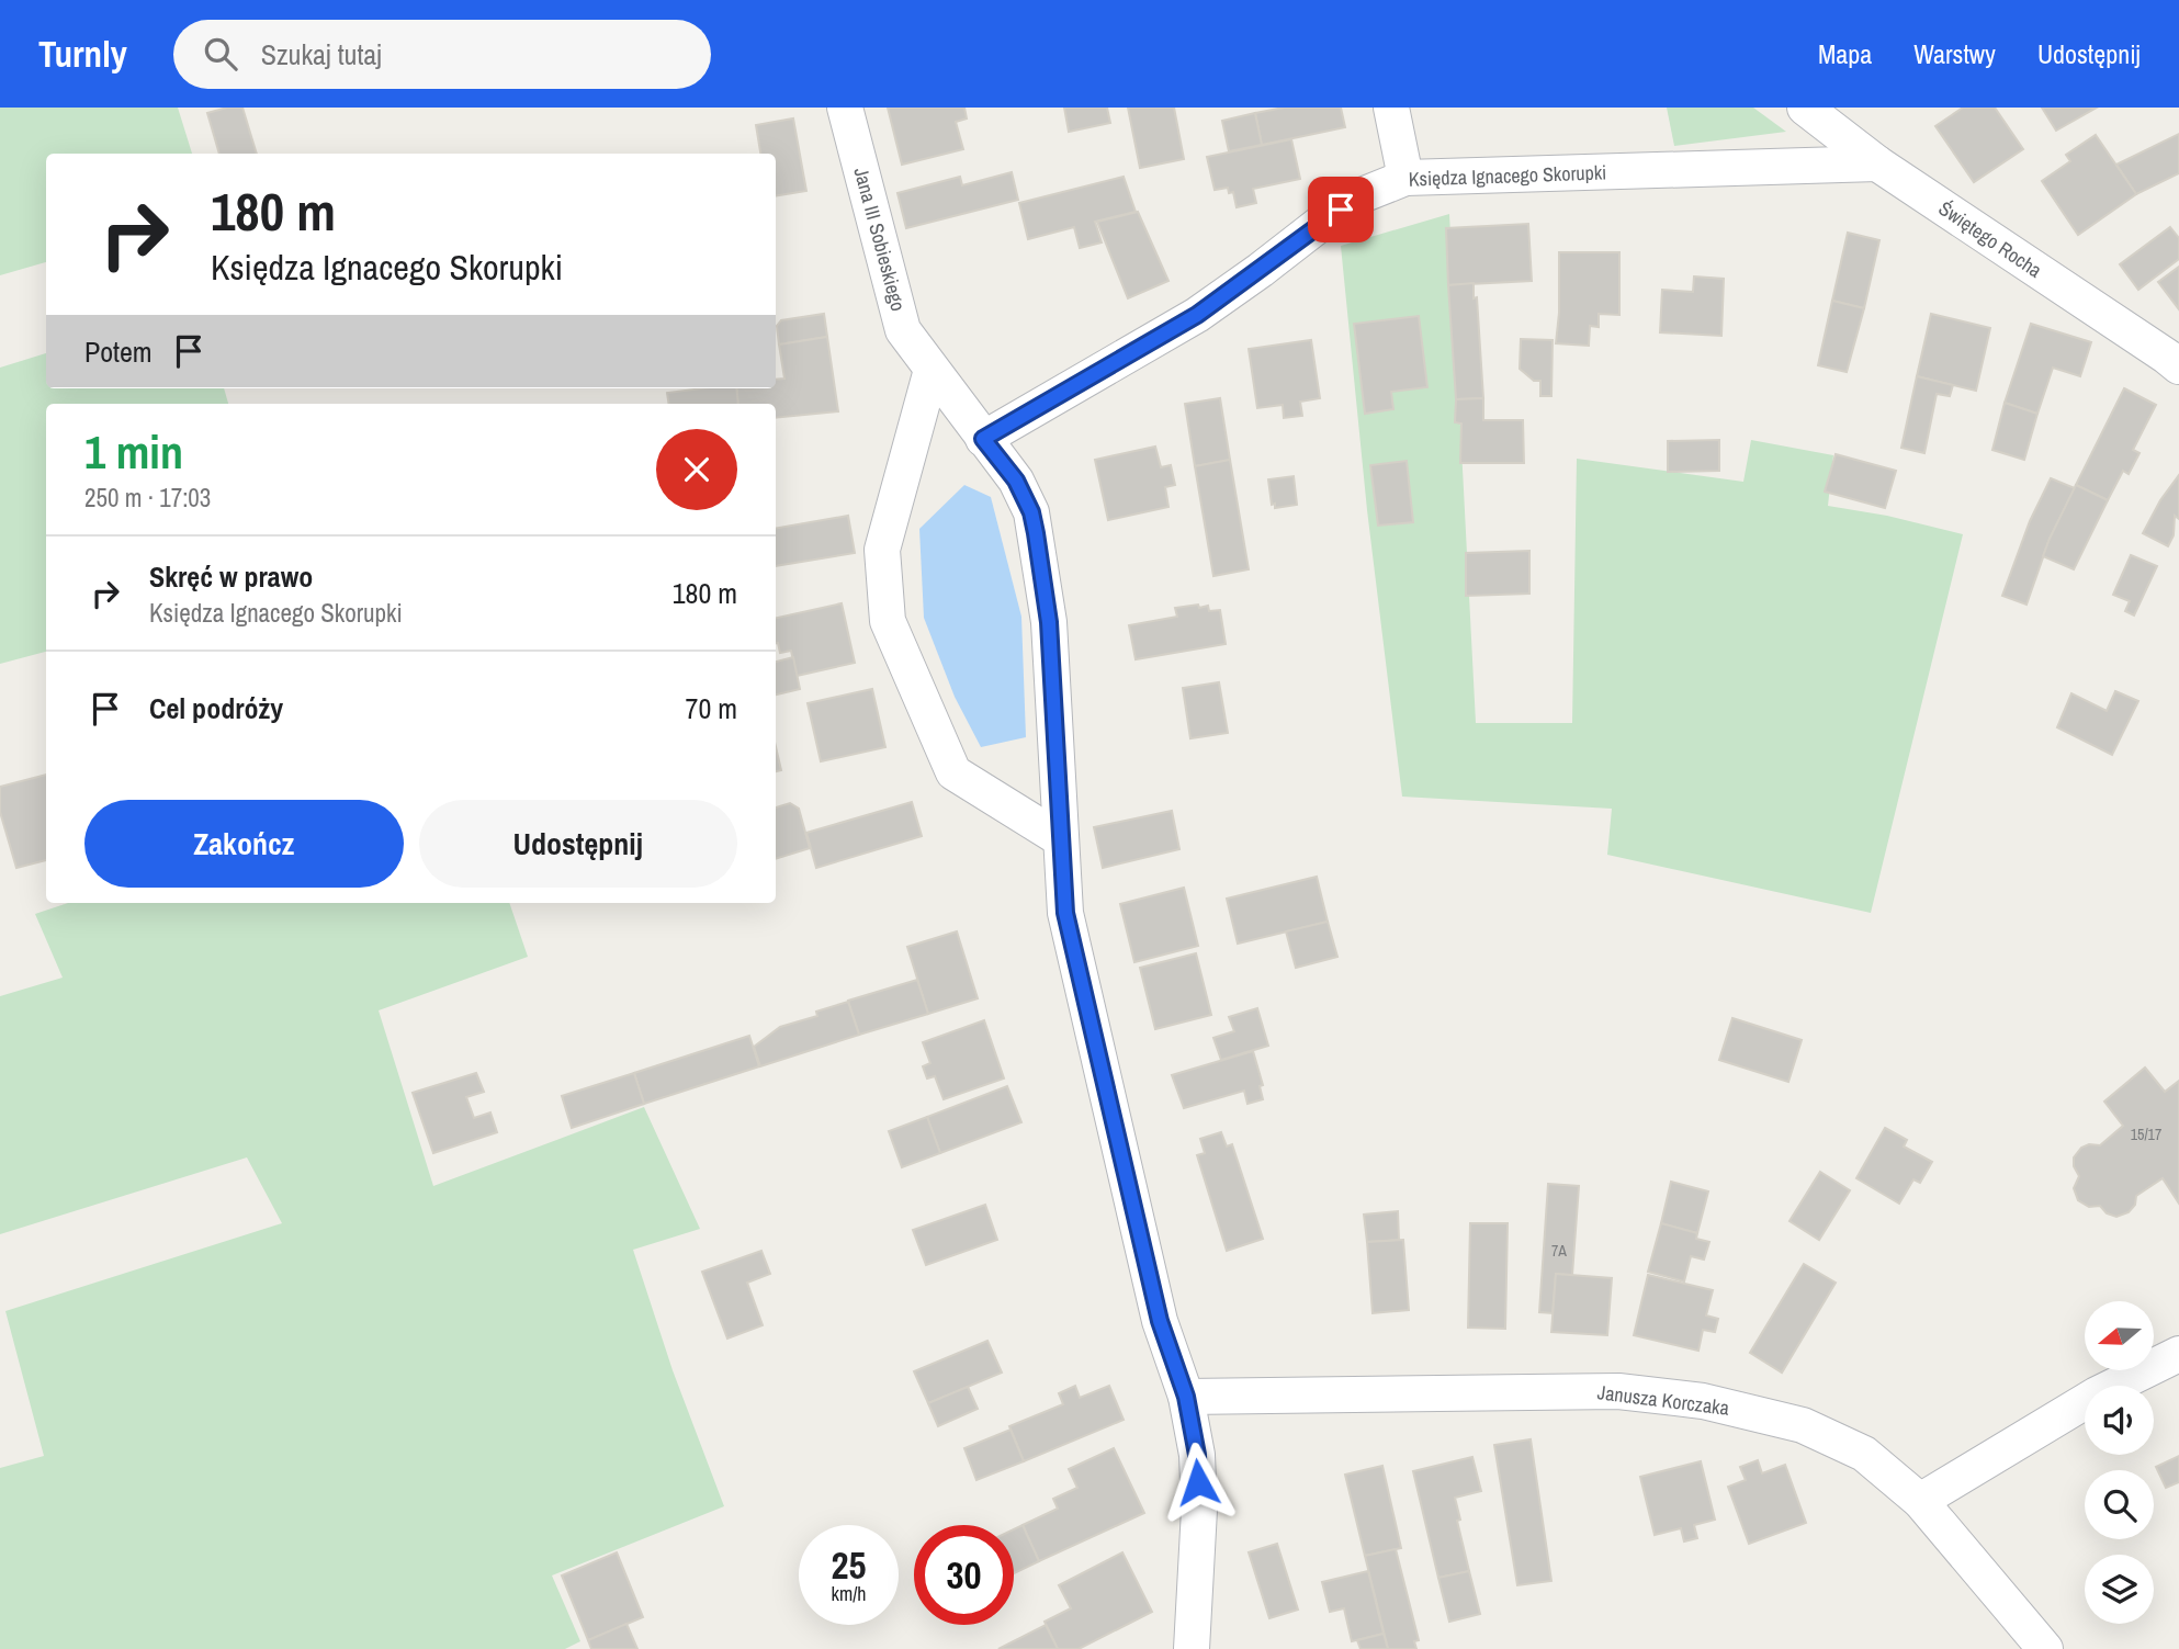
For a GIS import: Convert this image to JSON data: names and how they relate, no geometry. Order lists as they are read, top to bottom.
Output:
{
  "streets": {
    "street": [
      "Księdza Ignacego Skorupki",
      "Jana III Sobieskiego",
      "Świętego Rocha",
      "Janusza Korczaka"
    ]
  },
  "crossings": [
    ["Księdza Ignacego Skorupki", "Jana III Sobieskiego"],
    ["Księdza Ignacego Skorupki", "Świętego Rocha"],
    ["Jana III Sobieskiego", "Janusza Korczaka"]
  ],
  "house_numbers": ["15/17", "7A"],
  "north": "left",
  "page": {
    "header": "Turnly",
    "search": "Szukaj tutaj",
    "nav": ["Mapa", "Warstwy", "Udostępnij"],
    "turn": ["180 m", "Księdza Ignacego Skorupki"],
    "then": "Potem",
    "heading": ["1 min", "250 m · 17:03"],
    "list": [
      {
        "name": "Skręć w prawo",
        "note": "Księdza Ignacego Skorupki",
        "value": "180 m"
      },
      {
        "name": "Cel podróży",
        "value": "70 m"
      }
    ],
    "buttons": ["Zakończ", "Udostępnij"],
    "speed": "25 km/h",
    "limit": "30"
  }
}
